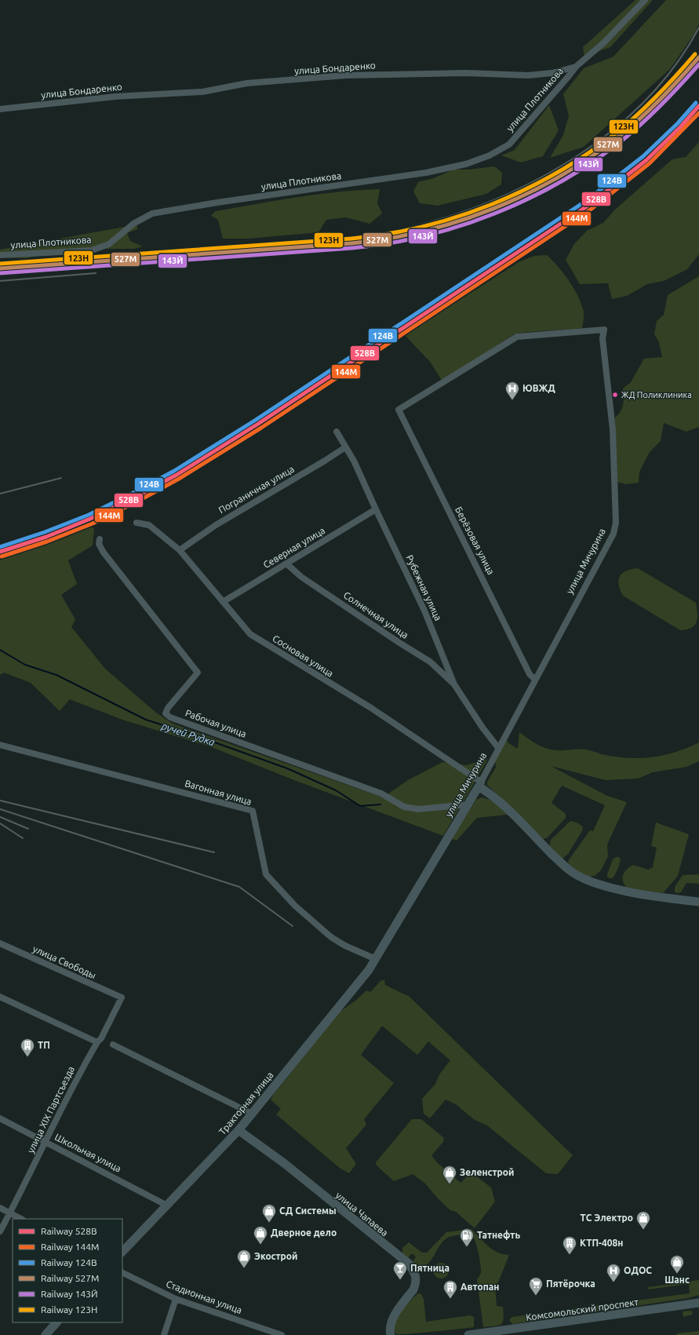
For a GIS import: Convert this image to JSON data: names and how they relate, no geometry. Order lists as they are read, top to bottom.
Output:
{
  "streets": {
    "main road": [
      "улица Мичурина",
      "Тракторная улица",
      "улица Чапаева",
      "Комсомольский проспект"
    ],
    "street": [
      "улица Бондаренко",
      "улица Плотникова",
      "Пограничная улица",
      "Берёзовая улица",
      "Северная улица",
      "Рубежная улица",
      "Солнечная улица",
      "Сосновая улица",
      "Рабочая улица",
      "Вагонная улица",
      "улица Свободы",
      "улица XIX Партсъезда",
      "Школьная улица",
      "Стадионная улица"
    ]
  },
  "crossings": [
    ["улица Бондаренко", "улица Плотникова"],
    ["Пограничная улица", "Рубежная улица"],
    ["Пограничная улица", "Сосновая улица"],
    ["Берёзовая улица", "улица Мичурина"],
    ["Северная улица", "Рубежная улица"],
    ["Северная улица", "Солнечная улица"],
    ["Северная улица", "Сосновая улица"],
    ["улица Мичурина", "Рубежная улица"],
    ["улица Мичурина", "Сосновая улица"],
    ["улица Мичурина", "Рабочая улица"],
    ["улица Мичурина", "Вагонная улица"],
    ["улица Мичурина", "Тракторная улица"],
    ["Рубежная улица", "Солнечная улица"],
    ["Вагонная улица", "Тракторная улица"],
    ["улица Свободы", "улица XIX Партсъезда"],
    ["Тракторная улица", "Школьная улица"],
    ["Тракторная улица", "улица Чапаева"],
    ["улица XIX Партсъезда", "Школьная улица"]
  ],
  "water": ["ручей Рудка"],
  "places": {
    "other": ["ЖД Поликлиника"],
    "hospital": ["ЮВЖД", "ОДОС"],
    "building": ["ТП", "КТП-408н", "Автопан"],
    "shop": [
      "Зеленстрой",
      "СД Системы",
      "ТС Электро",
      "Дверное дело",
      "Экострой",
      "Шанс"
    ],
    "fuel station": ["Татнефть"],
    "bar": ["Пятница"],
    "supermarket": ["Пятёрочка"]
  },
  "lines": [
    "rail line 123Н",
    "rail line 527М",
    "rail line 143Й",
    "rail line 124В",
    "rail line 528В",
    "rail line 144М"
  ],
  "legend": [
    "Railway 528В",
    "Railway 144М",
    "Railway 124В",
    "Railway 527М",
    "Railway 143Й",
    "Railway 123Н"
  ]
}
